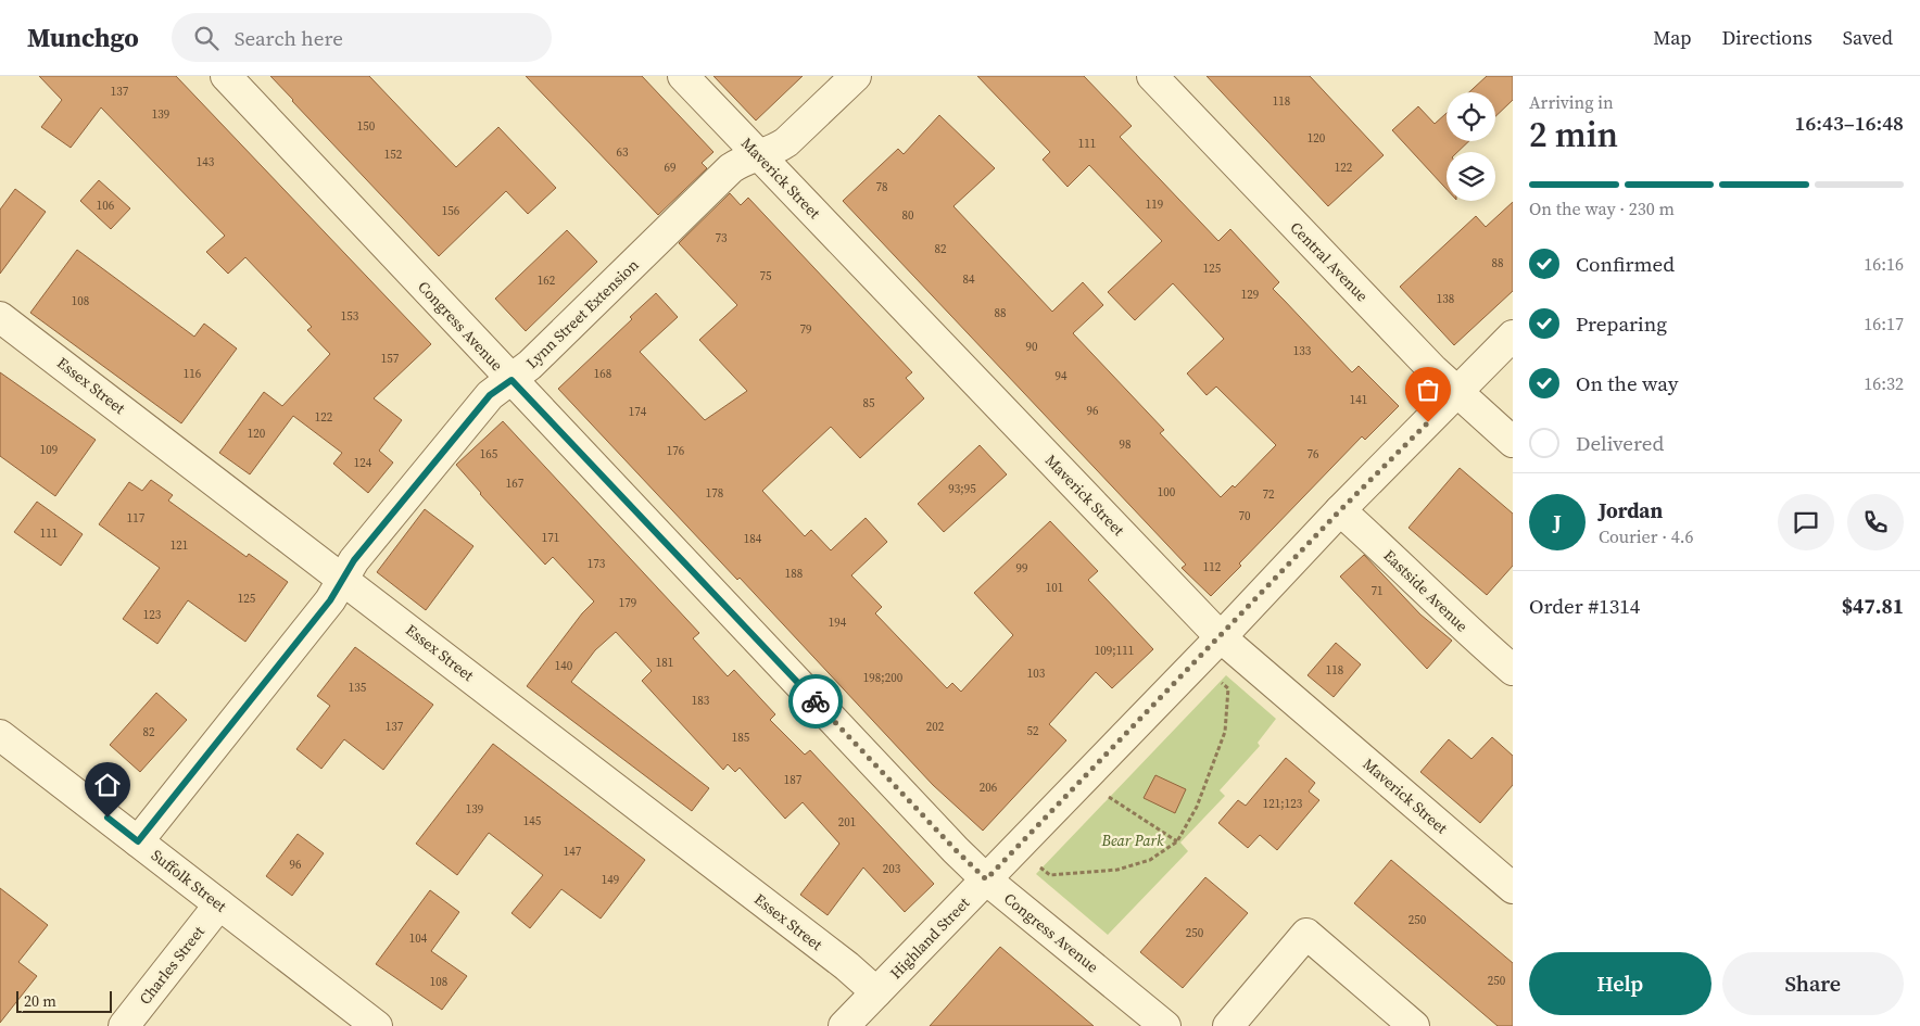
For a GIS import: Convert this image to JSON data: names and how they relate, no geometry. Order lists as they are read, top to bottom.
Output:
{
  "streets": {
    "street": [
      "Maverick Street",
      "Central Avenue",
      "Lynn Street Extension",
      "Congress Avenue",
      "Essex Street",
      "Eastside Avenue",
      "Suffolk Street",
      "Highland Street",
      "Charles Street"
    ]
  },
  "crossings": [
    ["Maverick Street", "Lynn Street Extension"],
    ["Maverick Street", "Highland Street"],
    ["Central Avenue", "Highland Street"],
    ["Lynn Street Extension", "Congress Avenue"],
    ["Lynn Street Extension", "Essex Street"],
    ["Lynn Street Extension", "Suffolk Street"],
    ["Congress Avenue", "Highland Street"],
    ["Essex Street", "Highland Street"],
    ["Eastside Avenue", "Highland Street"],
    ["Suffolk Street", "Charles Street"]
  ],
  "parks": ["Bear Park"],
  "house_numbers": [
    "137",
    "118",
    "139",
    "150",
    "120",
    "111",
    "63",
    "152",
    "143",
    "69",
    "122",
    "78",
    "119",
    "106",
    "156",
    "80",
    "73",
    "82",
    "88",
    "125",
    "75",
    "84",
    "162",
    "129",
    "138",
    "108",
    "88",
    "153",
    "79",
    "90",
    "133",
    "157",
    "116",
    "168",
    "94",
    "141",
    "85",
    "96",
    "174",
    "122",
    "120",
    "98",
    "109",
    "176",
    "165",
    "76",
    "124",
    "167",
    "93;95",
    "100",
    "178",
    "72",
    "70",
    "117",
    "111",
    "171",
    "184",
    "121",
    "173",
    "112",
    "99",
    "188",
    "101",
    "71",
    "125",
    "179",
    "123",
    "194",
    "109;111",
    "181",
    "140",
    "118",
    "103",
    "198;200",
    "135",
    "183",
    "137",
    "202",
    "52",
    "82",
    "185",
    "187",
    "206",
    "121;123",
    "139",
    "145",
    "201",
    "147",
    "96",
    "203",
    "149",
    "250",
    "250",
    "104",
    "250",
    "108"
  ],
  "scale_bar": "20 m",
  "page": {
    "header": "Munchgo",
    "search": "Search here",
    "nav": ["Map", "Directions", "Saved"],
    "heading": ["2 min", "Arriving in", "16:43–16:48"],
    "panel": [
      "Jordan",
      "Courier · 4.6",
      "Order #1314",
      "$47.81"
    ],
    "bar": "On the way · 230 m",
    "list": [
      ["Confirmed", "16:16"],
      ["Preparing", "16:17"],
      ["On the way", "16:32"],
      "Delivered"
    ],
    "round": "J",
    "buttons": ["Help", "Share"],
    "scale": "20 m"
  }
}
